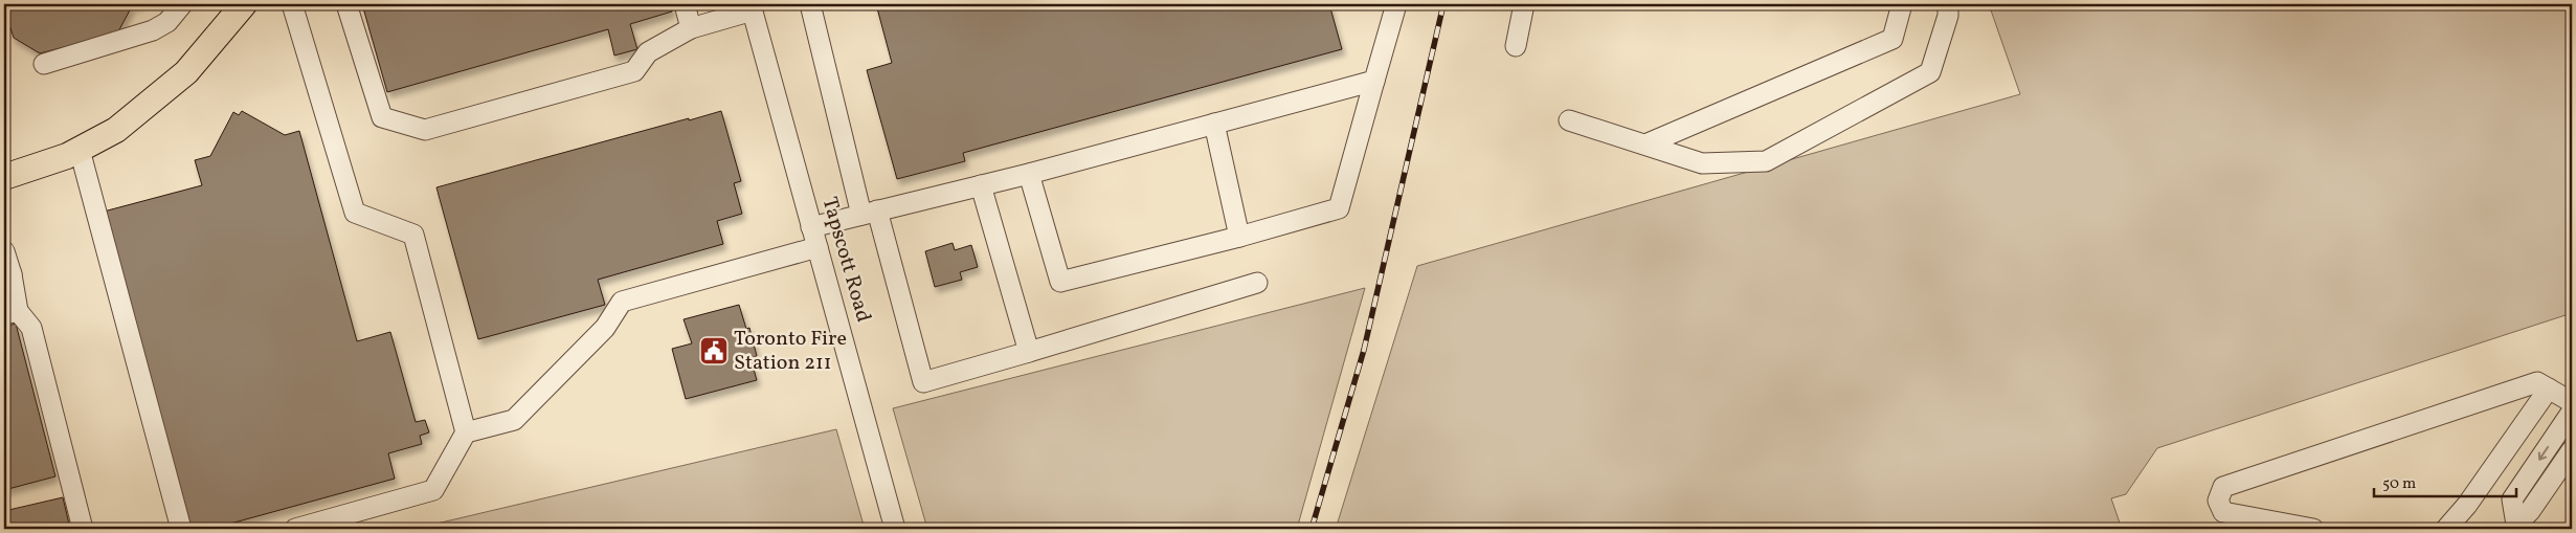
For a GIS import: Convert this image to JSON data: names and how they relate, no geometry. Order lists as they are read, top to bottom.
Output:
{
  "streets": {
    "street": ["Tapscott Road"]
  },
  "places": {
    "public building": ["Toronto Fire Station 211"]
  },
  "scale_bar": "50 m"
}
